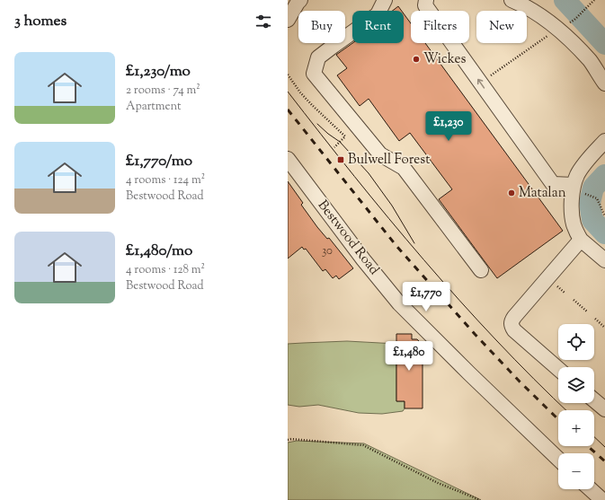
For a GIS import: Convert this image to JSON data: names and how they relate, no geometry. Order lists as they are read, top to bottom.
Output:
{
  "streets": {
    "street": ["Bestwood Road"]
  },
  "places": {
    "other": ["Wickes", "Matalan"],
    "transit": ["Bulwell Forest"]
  },
  "house_numbers": ["30"],
  "page": {
    "heading": "3 homes",
    "chip": [
      "Buy",
      "Rent",
      "Filters",
      "New"
    ],
    "list": [
      {
        "name": "£1,230/mo",
        "note": "2 rooms · 74 m² · Apartment"
      },
      {
        "name": "£1,770/mo",
        "note": "4 rooms · 124 m² · Bestwood Road"
      },
      {
        "name": "£1,480/mo",
        "note": "4 rooms · 128 m² · Bestwood Road"
      }
    ],
    "price": ["£1,230", "£1,770", "£1,480"],
    "map_buttons": ["+", "−"]
  }
}
